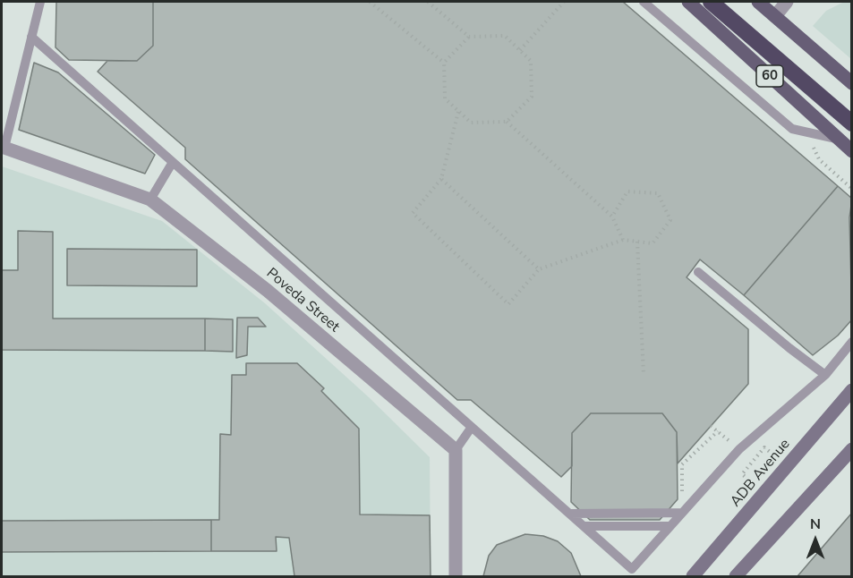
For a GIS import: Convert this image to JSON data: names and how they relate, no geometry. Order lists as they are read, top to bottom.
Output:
{
  "streets": {
    "main road": ["60"],
    "street": ["Poveda Street", "ADB Avenue"]
  },
  "north": "top"
}
